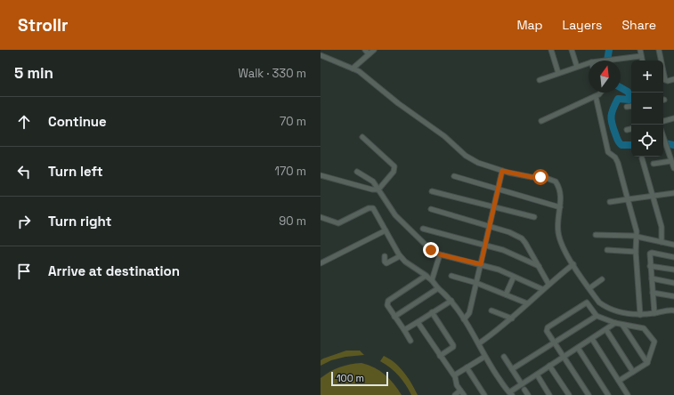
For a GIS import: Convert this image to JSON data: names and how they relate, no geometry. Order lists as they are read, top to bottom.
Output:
{
  "scale_bar": "100 m",
  "north": "top",
  "page": {
    "header": "Strollr",
    "nav": ["Map", "Layers", "Share"],
    "heading": ["5 min", "Walk · 330 m"],
    "map_buttons": ["+", "−"],
    "list": [
      ["Continue", "70 m"],
      ["Turn left", "170 m"],
      ["Turn right", "90 m"],
      "Arrive at destination"
    ],
    "scale": "100 m"
  }
}
